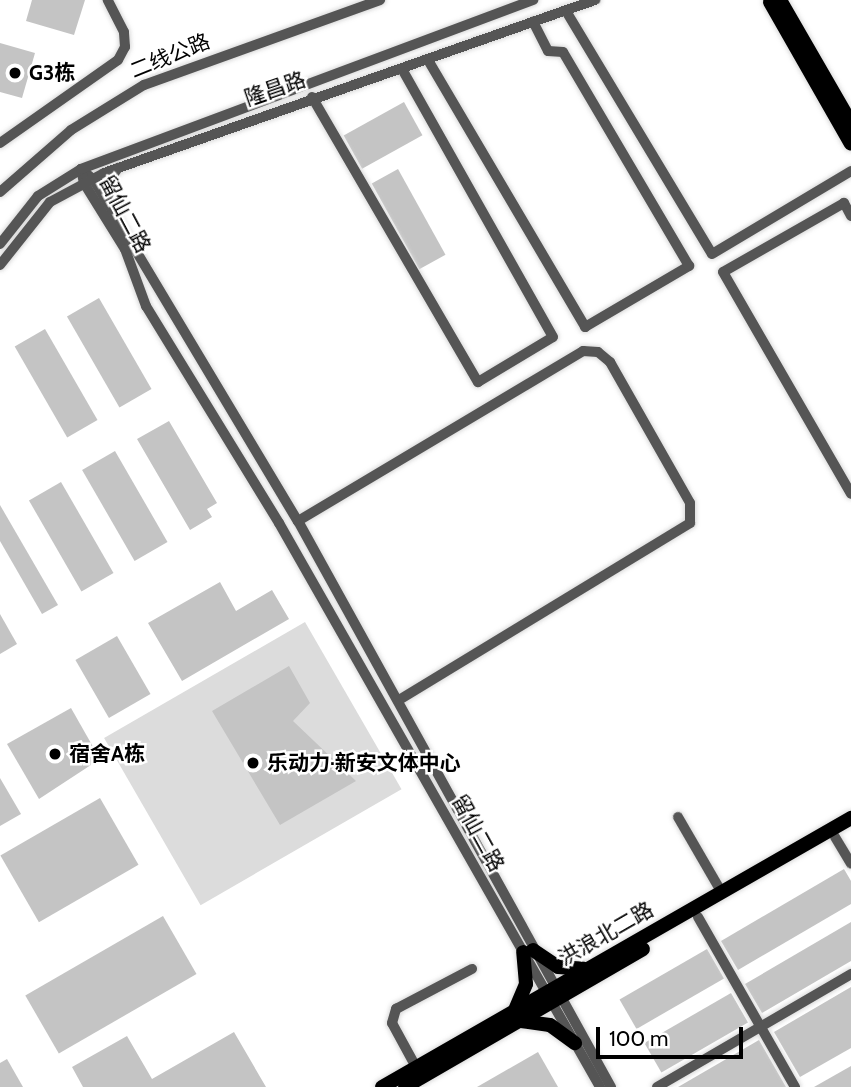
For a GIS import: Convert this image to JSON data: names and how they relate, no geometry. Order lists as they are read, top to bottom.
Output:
{
  "streets": {
    "main road": ["洪浪北二路"],
    "street": ["二线公路", "隆昌路", "留仙二路"]
  },
  "crossings": [
    ["隆昌路", "留仙二路"],
    ["留仙二路", "洪浪北二路"]
  ],
  "places": ["G3栋", "宿舍A栋", "乐动力·新安文体中心"],
  "scale_bar": "100 m"
}
